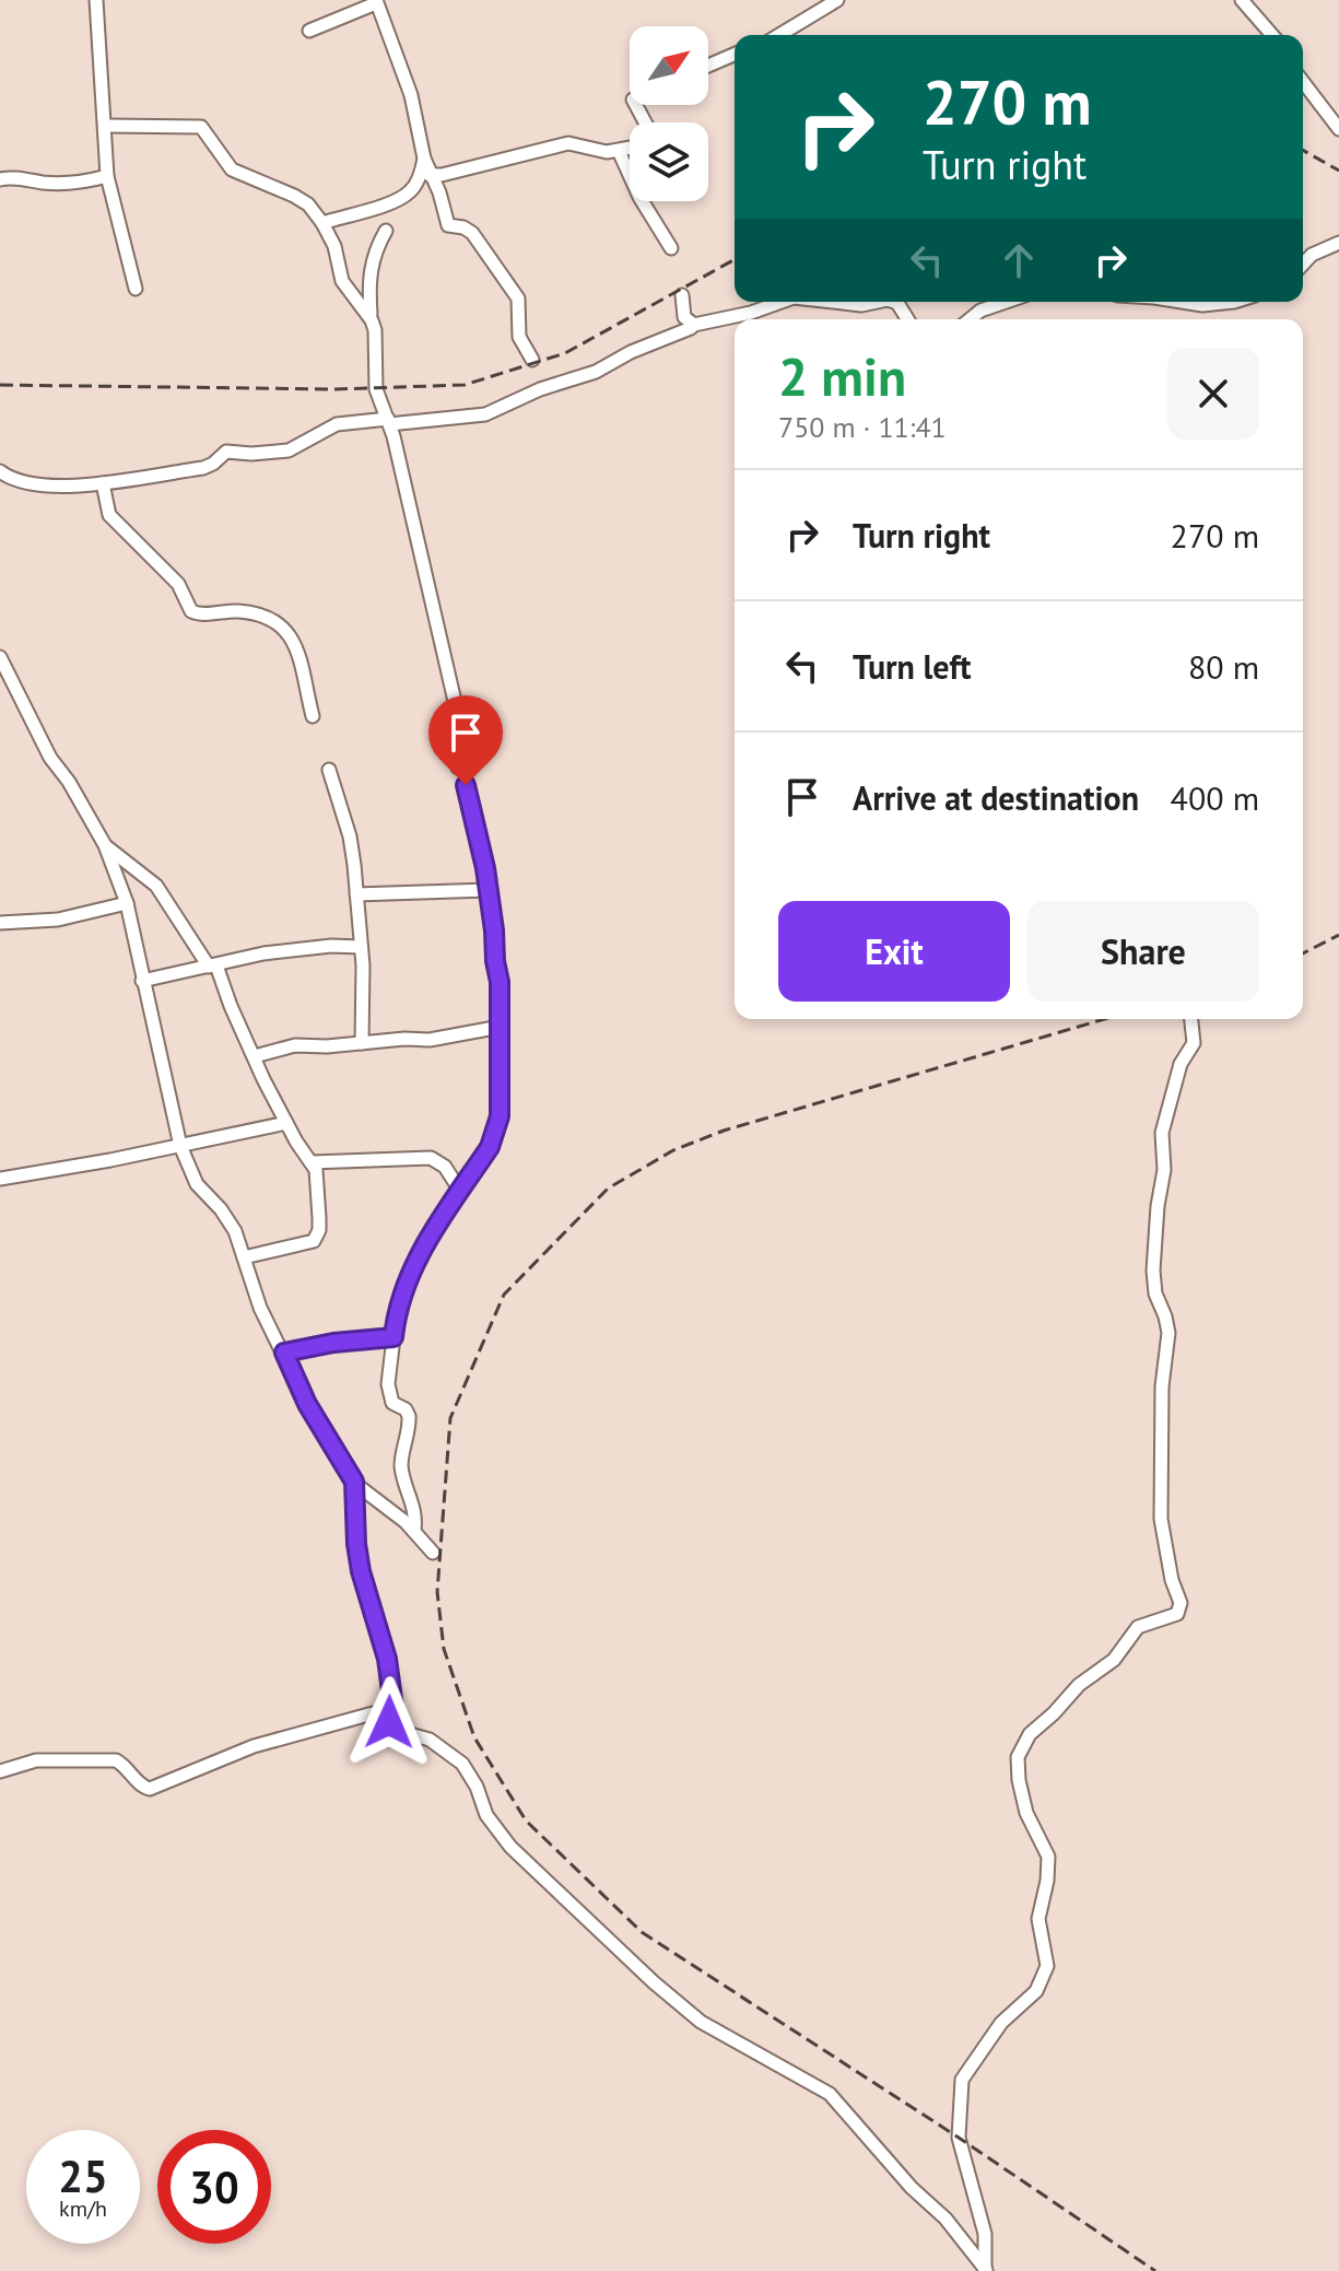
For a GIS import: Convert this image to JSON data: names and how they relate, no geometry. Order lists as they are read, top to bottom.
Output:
{
  "north": "top right",
  "page": {
    "turn": ["270 m", "Turn right"],
    "heading": ["2 min", "750 m · 11:41"],
    "list": [
      {
        "name": "Turn right",
        "value": "270 m"
      },
      {
        "name": "Turn left",
        "value": "80 m"
      },
      {
        "name": "Arrive at destination",
        "value": "400 m"
      }
    ],
    "buttons": ["Exit", "Share"],
    "speed": "25 km/h",
    "limit": "30"
  }
}
